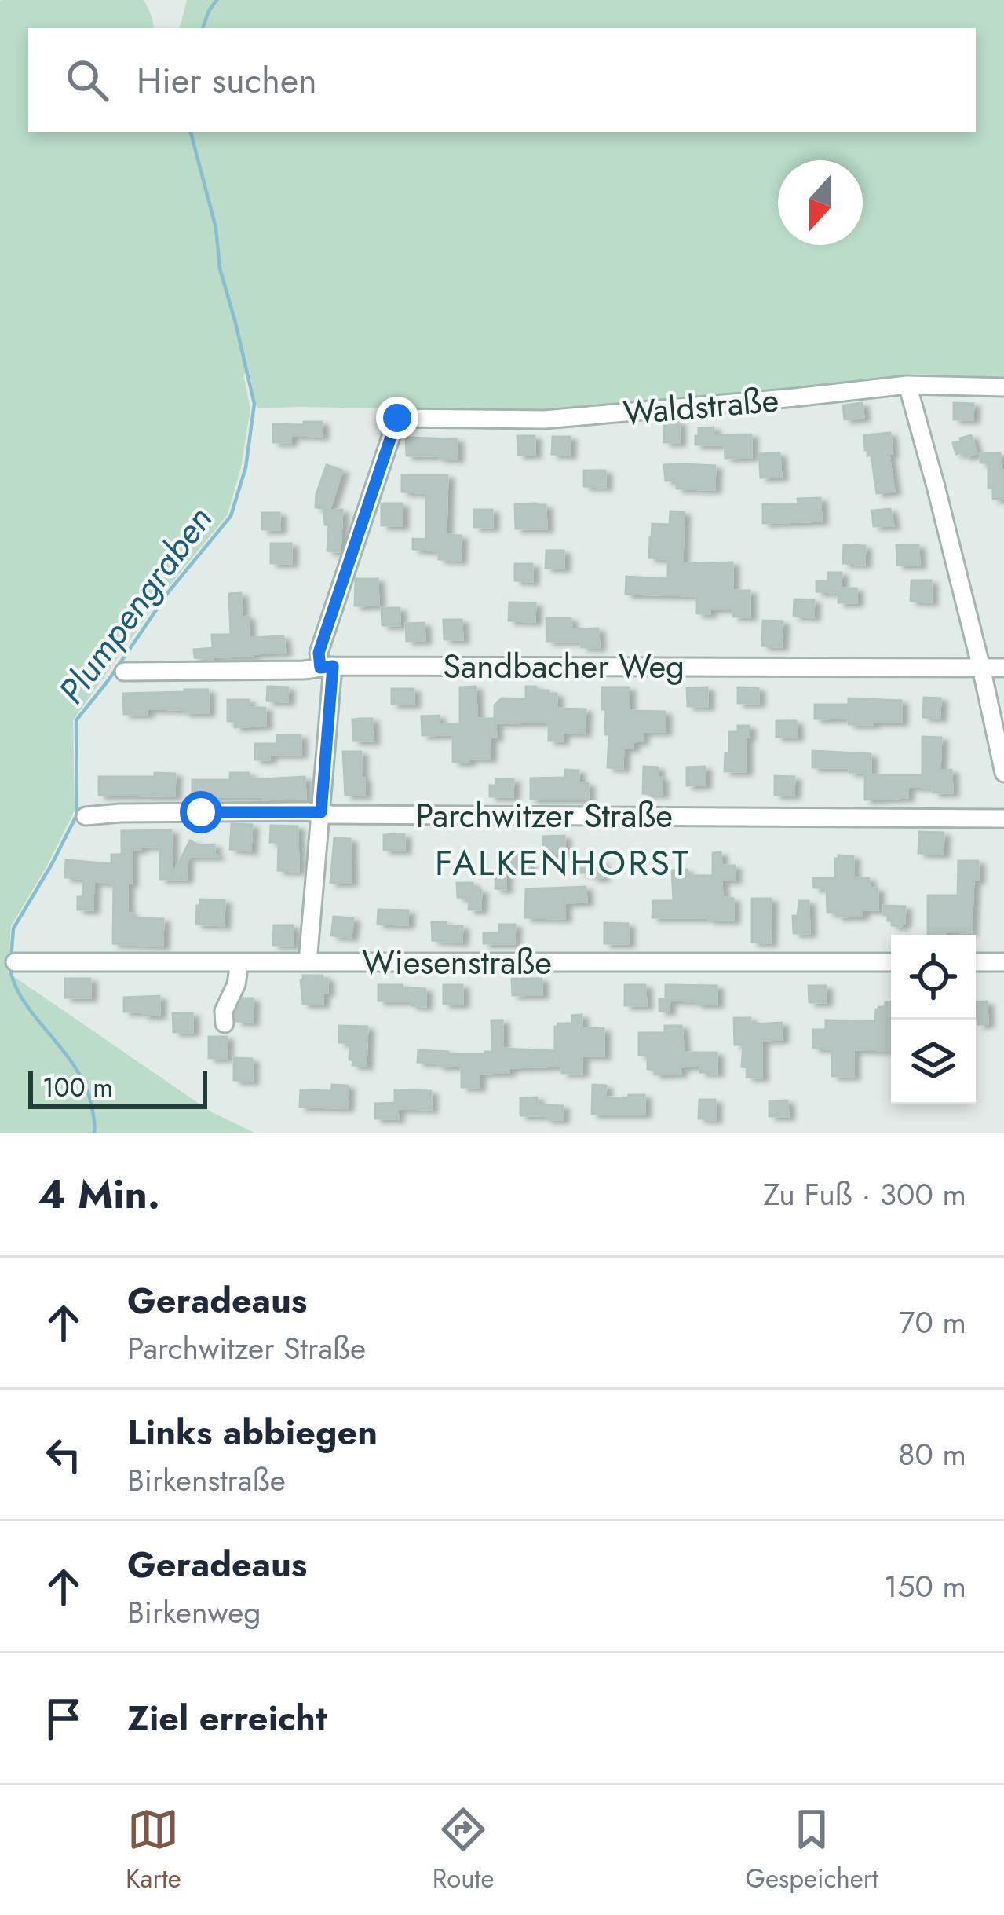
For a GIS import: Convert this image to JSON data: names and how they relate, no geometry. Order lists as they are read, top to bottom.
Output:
{
  "streets": {
    "street": [
      "Waldstraße",
      "Sandbacher Weg",
      "Parchwitzer Straße",
      "Wiesenstraße"
    ]
  },
  "crossings": [
    ["Waldstraße", "Sandbacher Weg"]
  ],
  "districts": ["FALKENHORST"],
  "water": ["Plumpengraben"],
  "scale_bar": "100 m",
  "north": "bottom",
  "page": {
    "search": "Hier suchen",
    "scale": "100 m",
    "heading": ["4 Min.", "Zu Fuß · 300 m"],
    "list": [
      ["Geradeaus", "Parchwitzer Straße", "70 m"],
      ["Links abbiegen", "Birkenstraße", "80 m"],
      ["Geradeaus", "Birkenweg", "150 m"],
      "Ziel erreicht"
    ],
    "nav": ["Karte", "Route", "Gespeichert"]
  }
}
